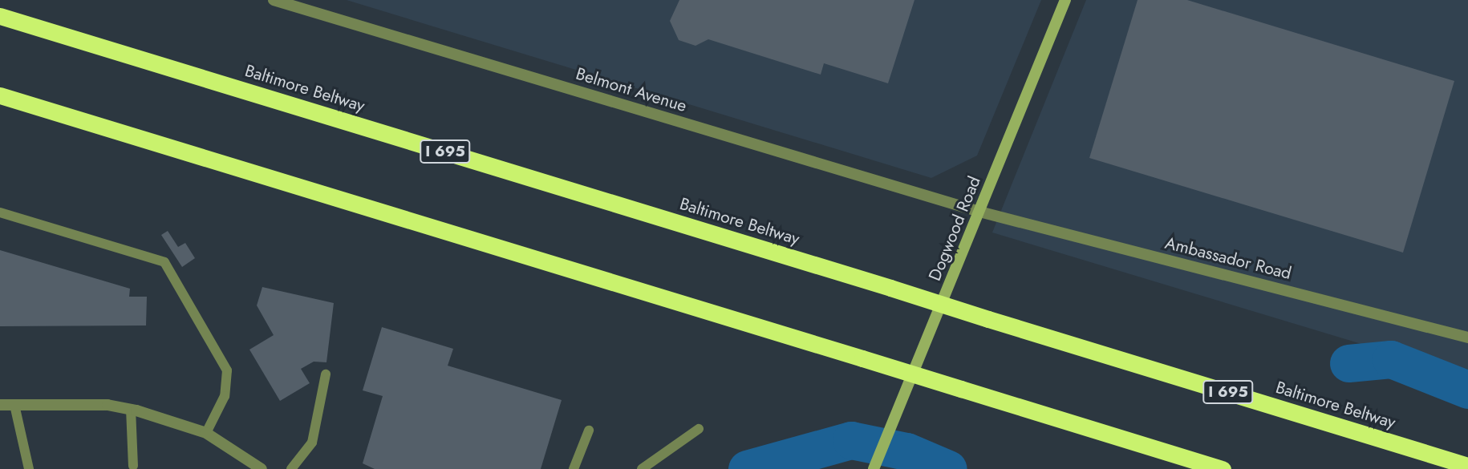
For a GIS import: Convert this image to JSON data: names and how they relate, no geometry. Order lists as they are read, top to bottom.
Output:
{
  "streets": {
    "highway": ["Baltimore Beltway", "I 695"],
    "main road": ["Dogwood Road"],
    "street": ["Belmont Avenue", "Ambassador Road"]
  },
  "crossings": [
    ["Belmont Avenue", "Dogwood Road"],
    ["Belmont Avenue", "Ambassador Road"],
    ["Dogwood Road", "Ambassador Road"]
  ]
}
